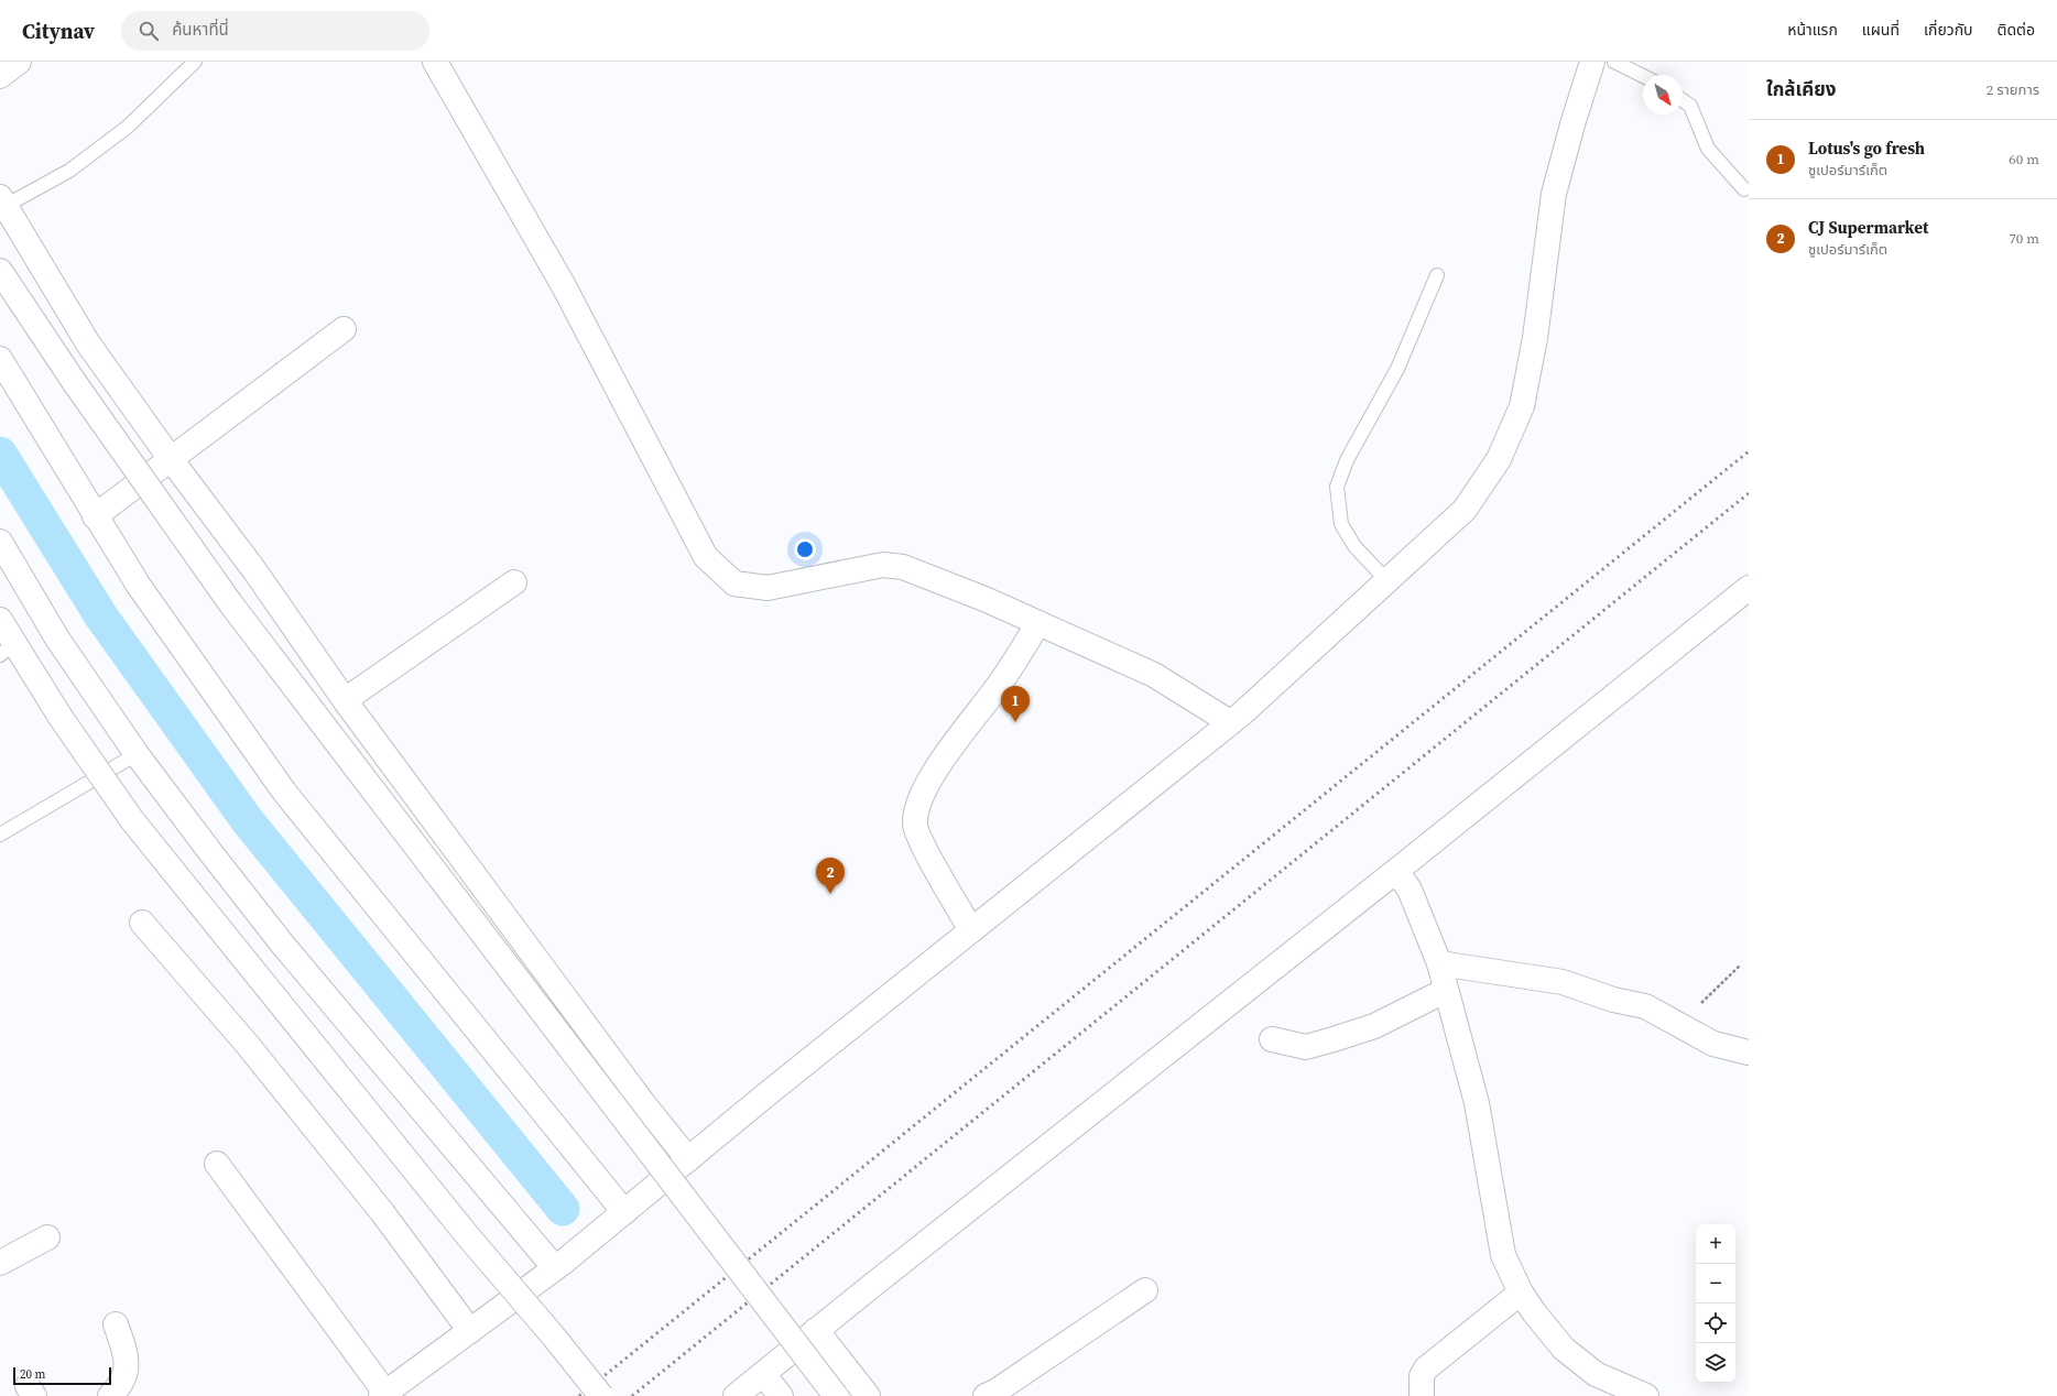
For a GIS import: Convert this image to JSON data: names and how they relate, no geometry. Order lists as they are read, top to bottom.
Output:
{
  "scale_bar": "20 m",
  "north": "bottom right",
  "page": {
    "header": "Citynav",
    "search": "ค้นหาที่นี่",
    "nav": [
      "หน้าแรก",
      "แผนที่",
      "เกี่ยวกับ",
      "ติดต่อ"
    ],
    "heading": ["ใกล้เคียง", "2 รายการ"],
    "list": [
      {
        "mark": "1",
        "name": "Lotus's go fresh",
        "note": "ซูเปอร์มาร์เก็ต",
        "value": "60 m"
      },
      {
        "mark": "2",
        "name": "CJ Supermarket",
        "note": "ซูเปอร์มาร์เก็ต",
        "value": "70 m"
      }
    ],
    "pins": ["1", "2"],
    "map_buttons": ["+", "−"],
    "scale": "20 m"
  }
}
